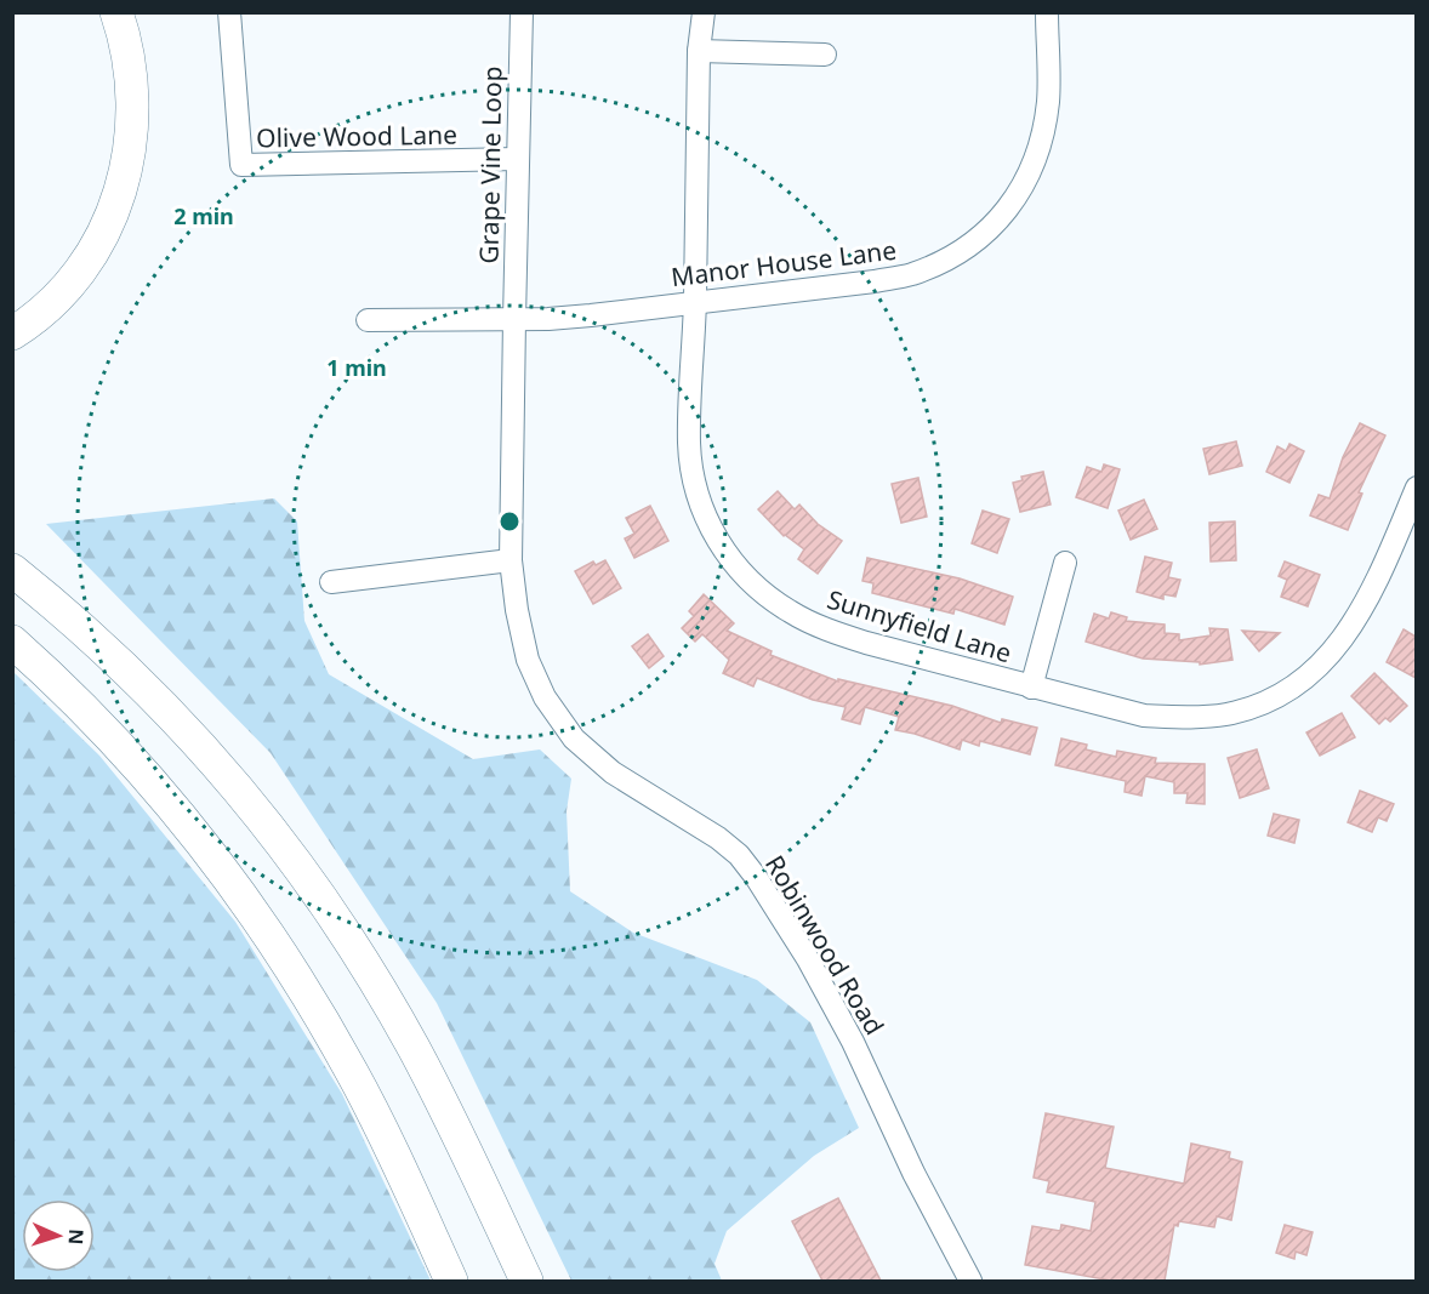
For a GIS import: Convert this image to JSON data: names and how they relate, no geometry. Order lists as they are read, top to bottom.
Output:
{
  "streets": {
    "street": [
      "Olive Wood Lane",
      "Grape Vine Loop",
      "Manor House Lane",
      "Sunnyfield Lane",
      "Robinwood Road"
    ]
  },
  "crossings": [
    ["Olive Wood Lane", "Grape Vine Loop"],
    ["Grape Vine Loop", "Manor House Lane"],
    ["Grape Vine Loop", "Robinwood Road"],
    ["Manor House Lane", "Sunnyfield Lane"],
    ["Manor House Lane", "Robinwood Road"]
  ],
  "north": "right",
  "rings": ["2 min", "1 min"]
}
